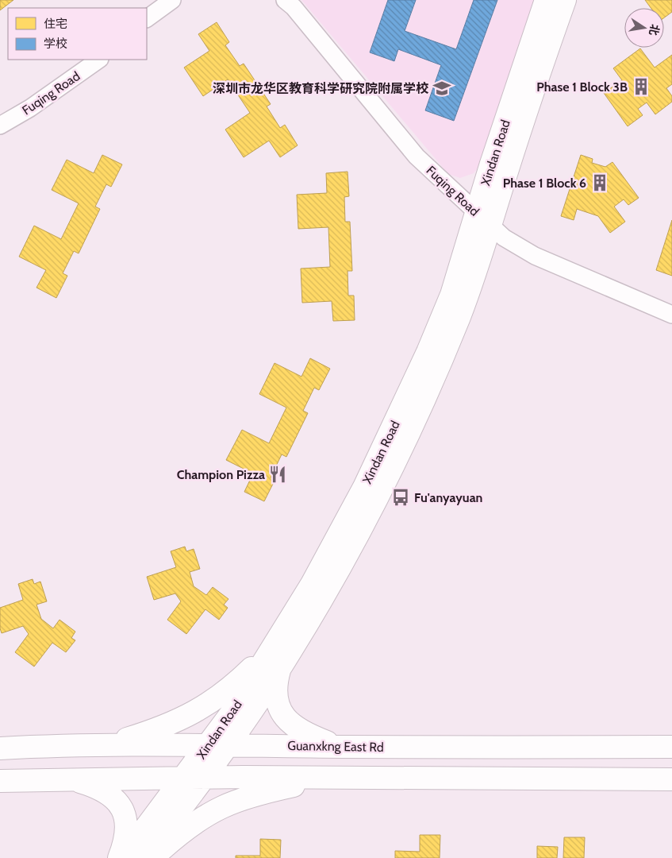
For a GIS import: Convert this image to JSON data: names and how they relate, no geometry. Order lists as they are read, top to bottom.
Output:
{
  "streets": {
    "main road": ["Xindan Road", "Guanxkng East Rd"],
    "street": ["Fuqing Road"]
  },
  "crossings": [
    ["Fuqing Road", "Xindan Road"],
    ["Xindan Road", "Guanxkng East Rd"]
  ],
  "places": {
    "building": ["Phase 1 Block 3B", "Phase 1 Block 6"],
    "school or university": ["深圳市龙华区教育科学研究院附属学校"],
    "restaurant": ["Champion Pizza"],
    "bus stop": ["Fu'anyayuan"]
  },
  "legend": ["住宅", "学校"],
  "north": "right"
}
